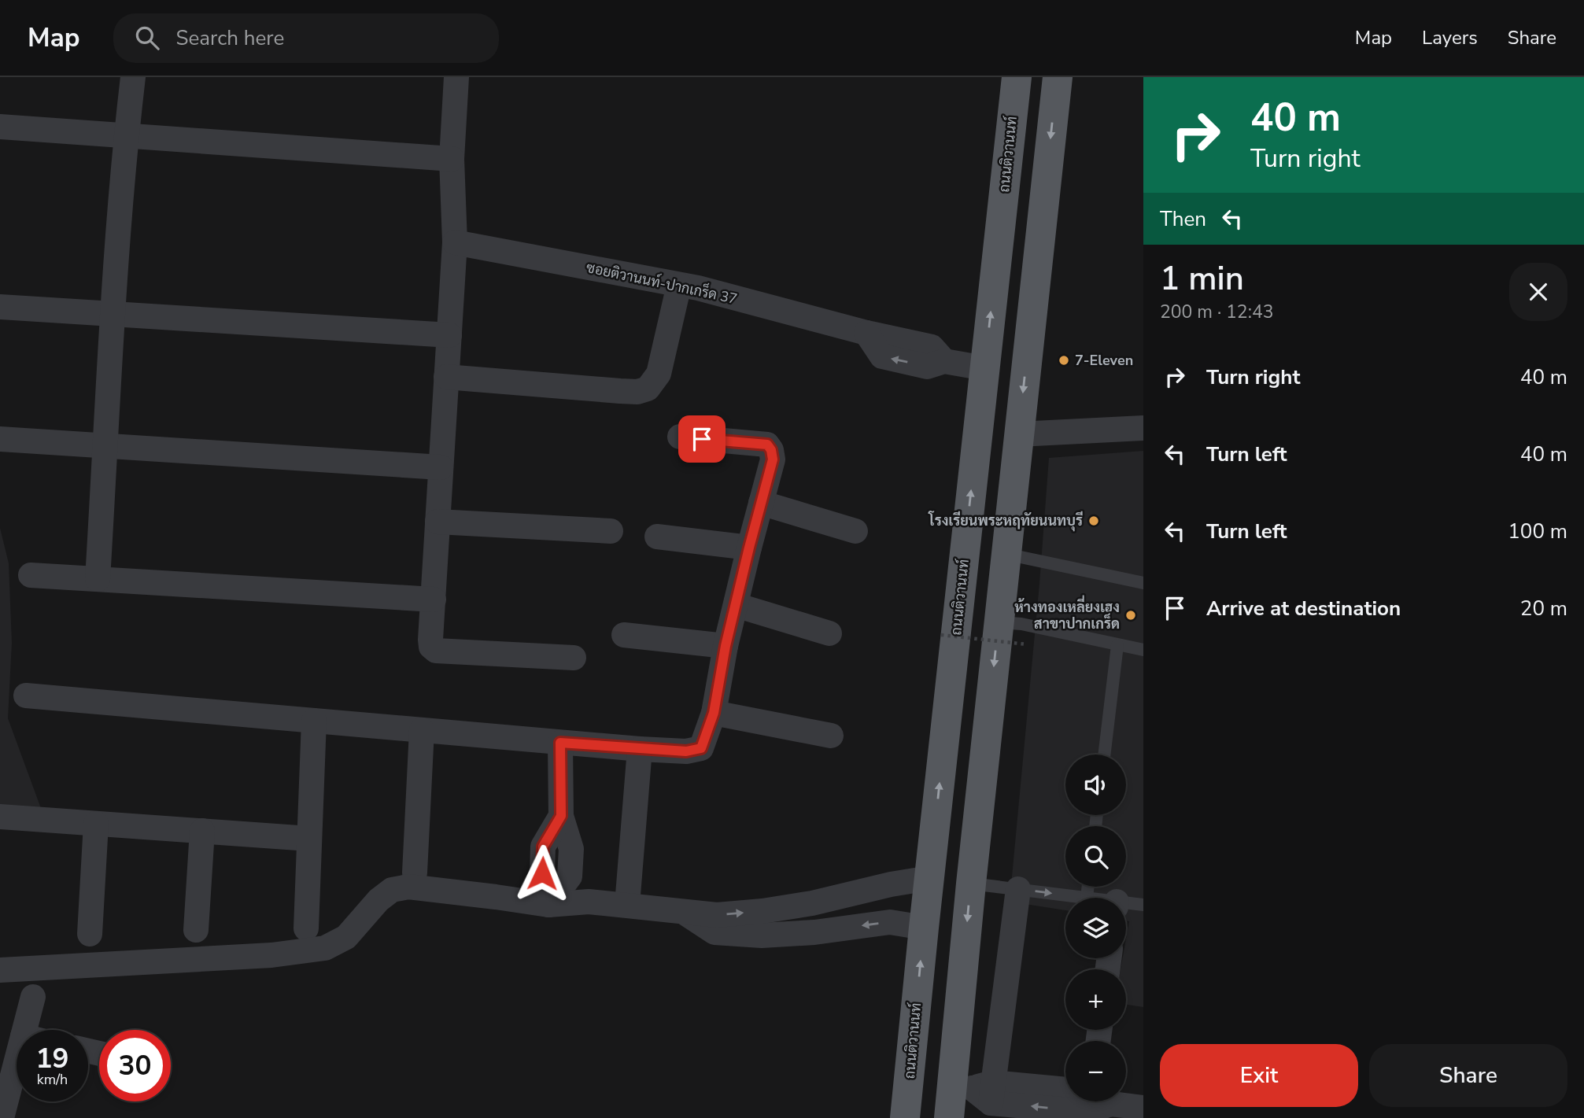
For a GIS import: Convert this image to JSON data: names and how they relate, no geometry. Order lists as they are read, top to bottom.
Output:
{
  "streets": {
    "main road": ["ถนนติวานนท์"],
    "street": ["ซอยติวานนท์-ปากเกร็ด 37"]
  },
  "crossings": [
    ["ถนนติวานนท์", "ซอยติวานนท์-ปากเกร็ด 37"]
  ],
  "places": ["7-Eleven", "โรงเรียนพระหฤทัยนนทบุรี", "ห้างทองเหลี่ยงเฮง สาขาปากเกร็ด"],
  "page": {
    "header": "Map",
    "search": "Search here",
    "nav": ["Map", "Layers", "Share"],
    "turn": ["40 m", "Turn right"],
    "then": "Then",
    "heading": ["1 min", "200 m · 12:43"],
    "list": [
      {
        "name": "Turn right",
        "value": "40 m"
      },
      {
        "name": "Turn left",
        "value": "40 m"
      },
      {
        "name": "Turn left",
        "value": "100 m"
      },
      {
        "name": "Arrive at destination",
        "value": "20 m"
      }
    ],
    "map_buttons": ["+", "−"],
    "speed": "19 km/h",
    "limit": "30",
    "buttons": ["Exit", "Share"]
  }
}
